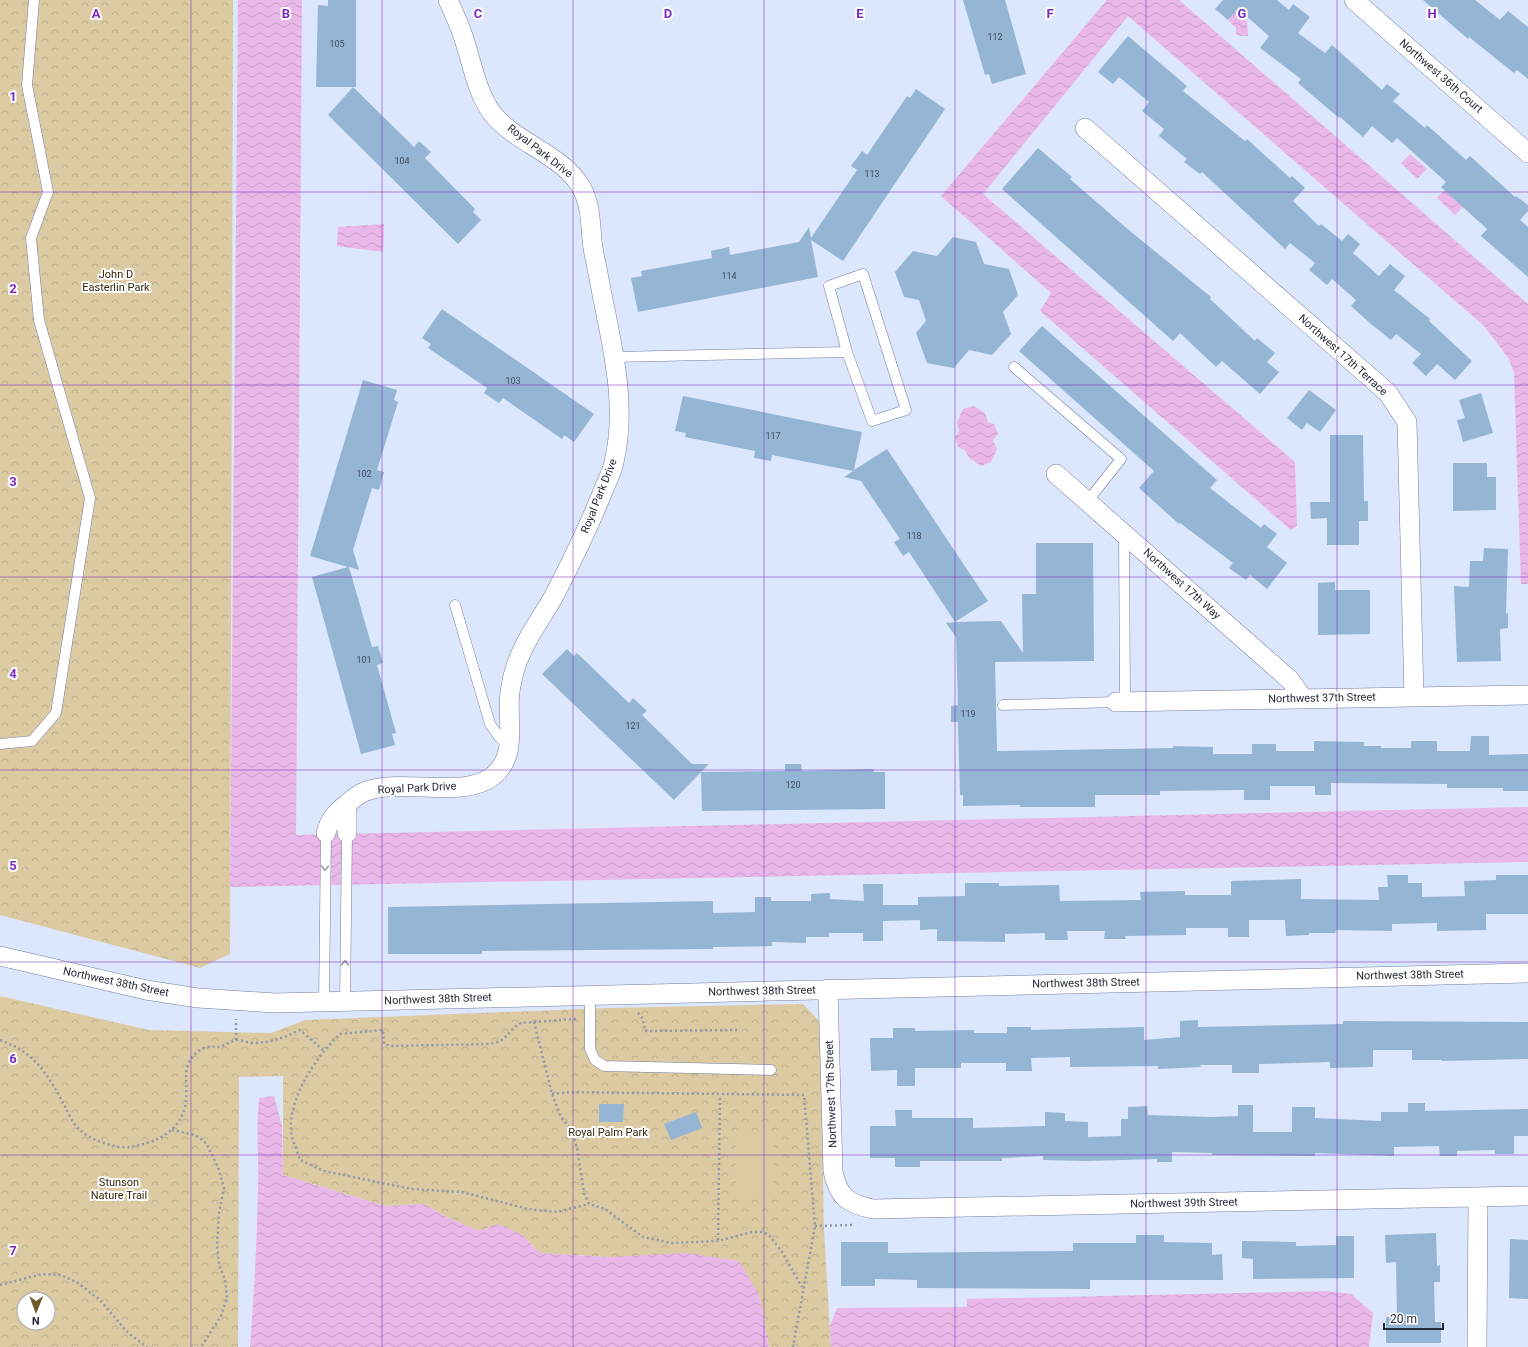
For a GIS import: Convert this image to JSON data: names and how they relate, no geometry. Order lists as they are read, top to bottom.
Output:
{
  "streets": {
    "street": [
      "Northwest 36th Court",
      "Royal Park Drive",
      "Northwest 17th Terrace",
      "Northwest 17th Way",
      "Northwest 37th Street",
      "Northwest 38th Street",
      "Northwest 17th Street",
      "Northwest 39th Street"
    ]
  },
  "crossings": [
    ["Royal Park Drive", "Northwest 38th Street"],
    ["Northwest 17th Terrace", "Northwest 37th Street"],
    ["Northwest 17th Way", "Northwest 37th Street"],
    ["Northwest 38th Street", "Northwest 17th Street"],
    ["Northwest 17th Street", "Northwest 39th Street"]
  ],
  "parks": ["John D Easterlin Park", "Royal Palm Park", "Stunson Nature Trail"],
  "house_numbers": [
    "112",
    "105",
    "104",
    "113",
    "114",
    "103",
    "117",
    "102",
    "118",
    "101",
    "119",
    "121",
    "120"
  ],
  "scale_bar": "20 m",
  "north": "bottom",
  "grid": {
    "columns": [
      "A",
      "B",
      "C",
      "D",
      "E",
      "F",
      "G",
      "H"
    ],
    "rows": [
      "1",
      "2",
      "3",
      "4",
      "5",
      "6",
      "7"
    ]
  }
}
